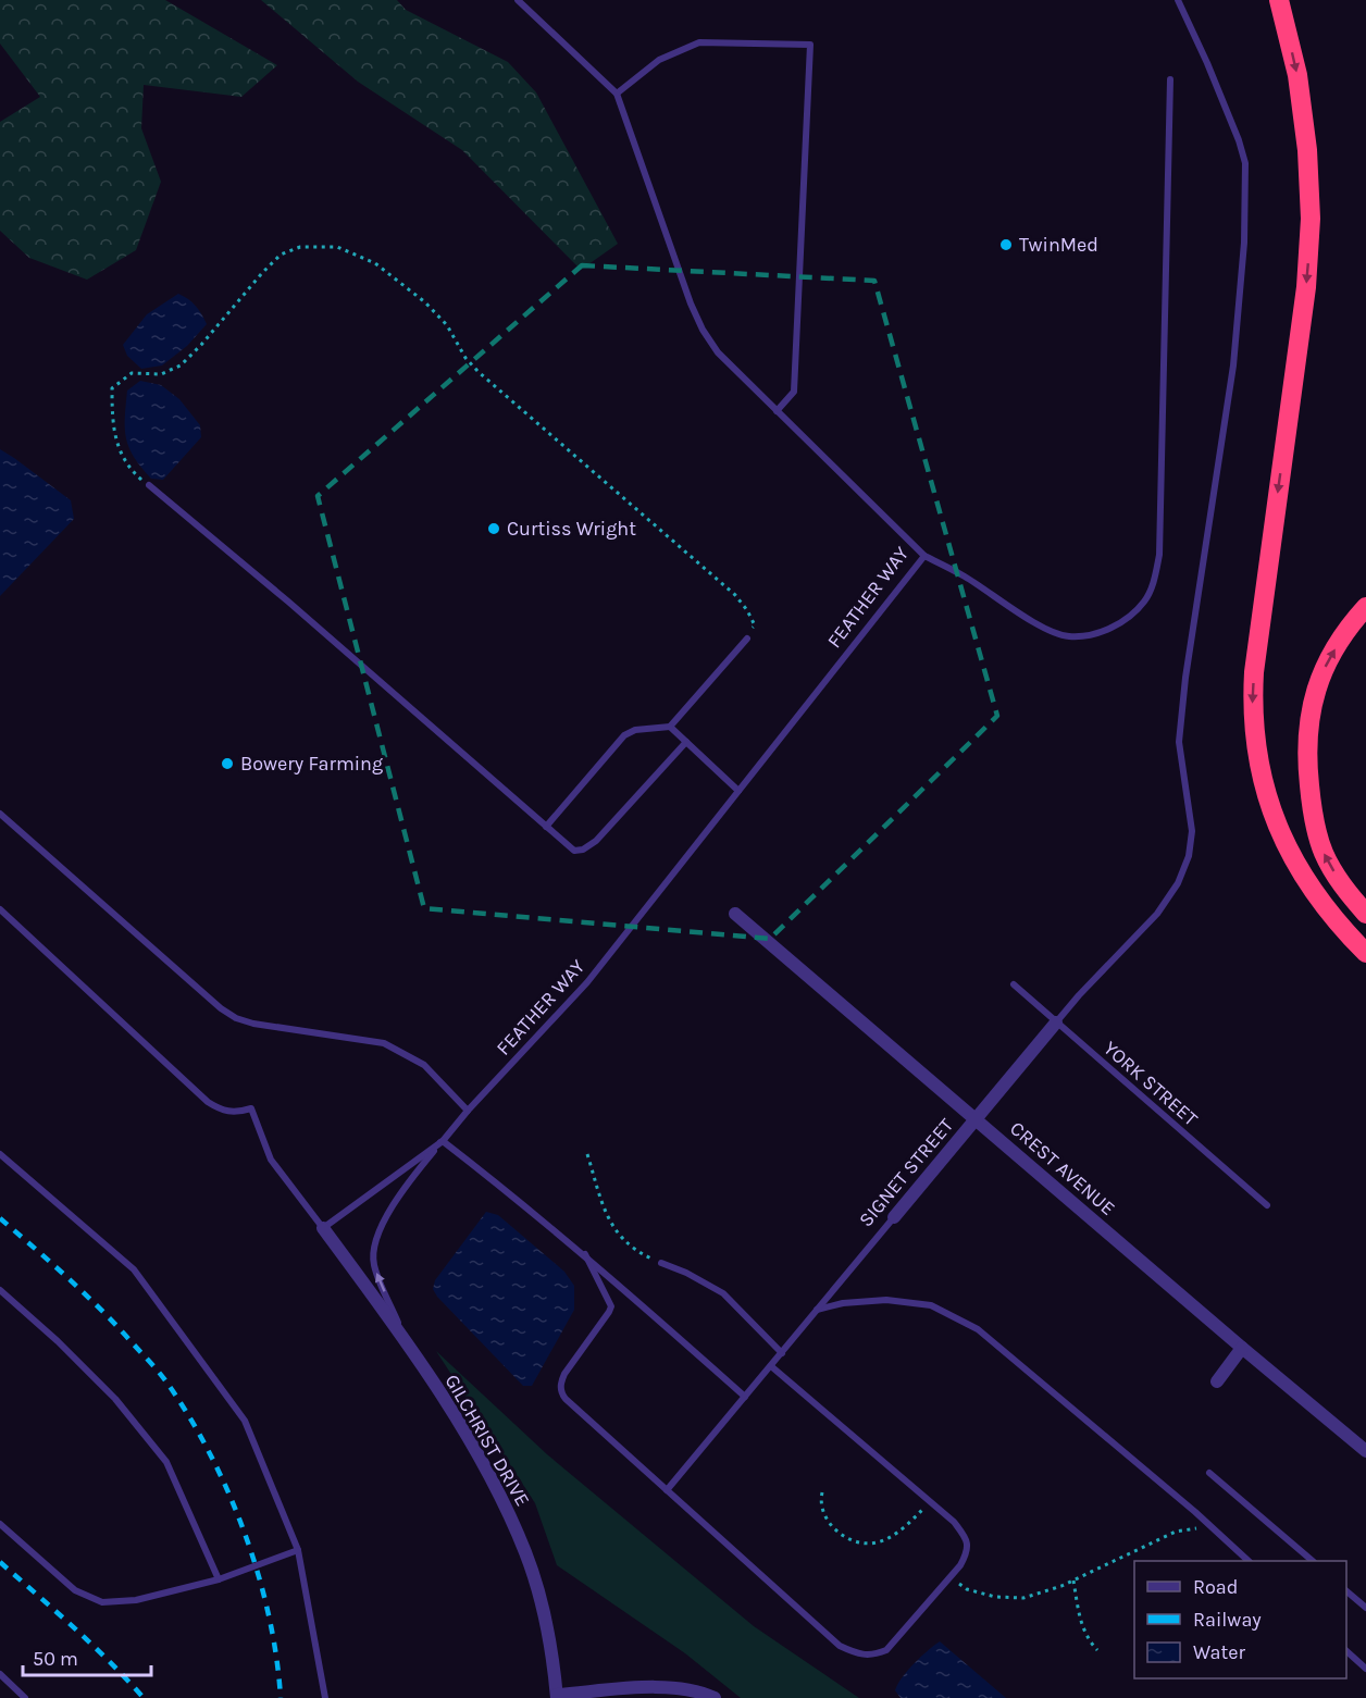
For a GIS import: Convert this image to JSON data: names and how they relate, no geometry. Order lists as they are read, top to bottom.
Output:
{
  "streets": {
    "street": ["CREST AVENUE", "SIGNET STREET", "GILCHRIST DRIVE"],
    "lane": ["FEATHER WAY", "YORK STREET"]
  },
  "crossings": [
    ["FEATHER WAY", "GILCHRIST DRIVE"],
    ["YORK STREET", "SIGNET STREET"],
    ["CREST AVENUE", "SIGNET STREET"]
  ],
  "places": ["TwinMed", "Curtiss Wright", "Bowery Farming"],
  "legend": ["Road", "Railway", "Water"],
  "scale_bar": "50 m"
}
